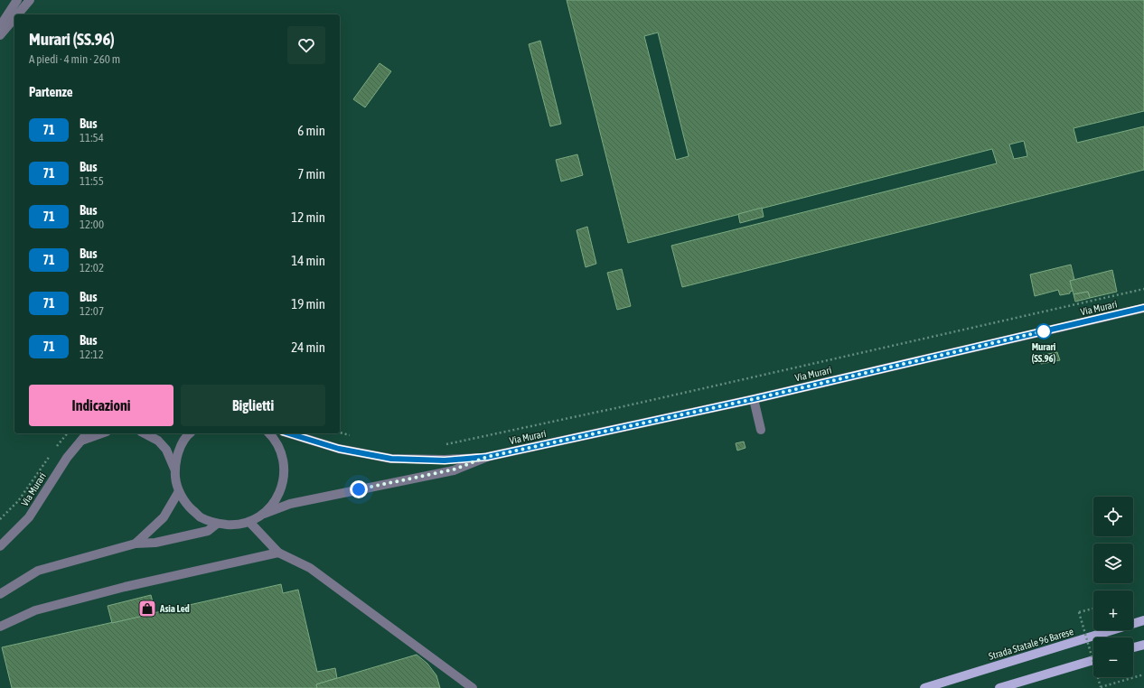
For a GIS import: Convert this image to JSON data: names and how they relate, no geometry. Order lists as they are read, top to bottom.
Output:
{
  "streets": {
    "main road": ["Strada Statale 96 Barese"],
    "street": ["Via Murari"]
  },
  "places": {
    "other": ["Murari (SS.96)"],
    "shop": ["Asia Led"]
  },
  "lines": ["bus line 71"],
  "page": {
    "heading": [
      ["Murari (SS.96)", "A piedi · 4 min · 260 m"],
      "Partenze"
    ],
    "list": [
      {
        "mark": "71",
        "name": "Bus",
        "note": "11:54",
        "value": "6 min"
      },
      {
        "mark": "71",
        "name": "Bus",
        "note": "11:55",
        "value": "7 min"
      },
      {
        "mark": "71",
        "name": "Bus",
        "note": "12:00",
        "value": "12 min"
      },
      {
        "mark": "71",
        "name": "Bus",
        "note": "12:02",
        "value": "14 min"
      },
      {
        "mark": "71",
        "name": "Bus",
        "note": "12:07",
        "value": "19 min"
      },
      {
        "mark": "71",
        "name": "Bus",
        "note": "12:12",
        "value": "24 min"
      }
    ],
    "buttons": ["Indicazioni", "Biglietti"],
    "map_buttons": ["+", "−"]
  }
}
